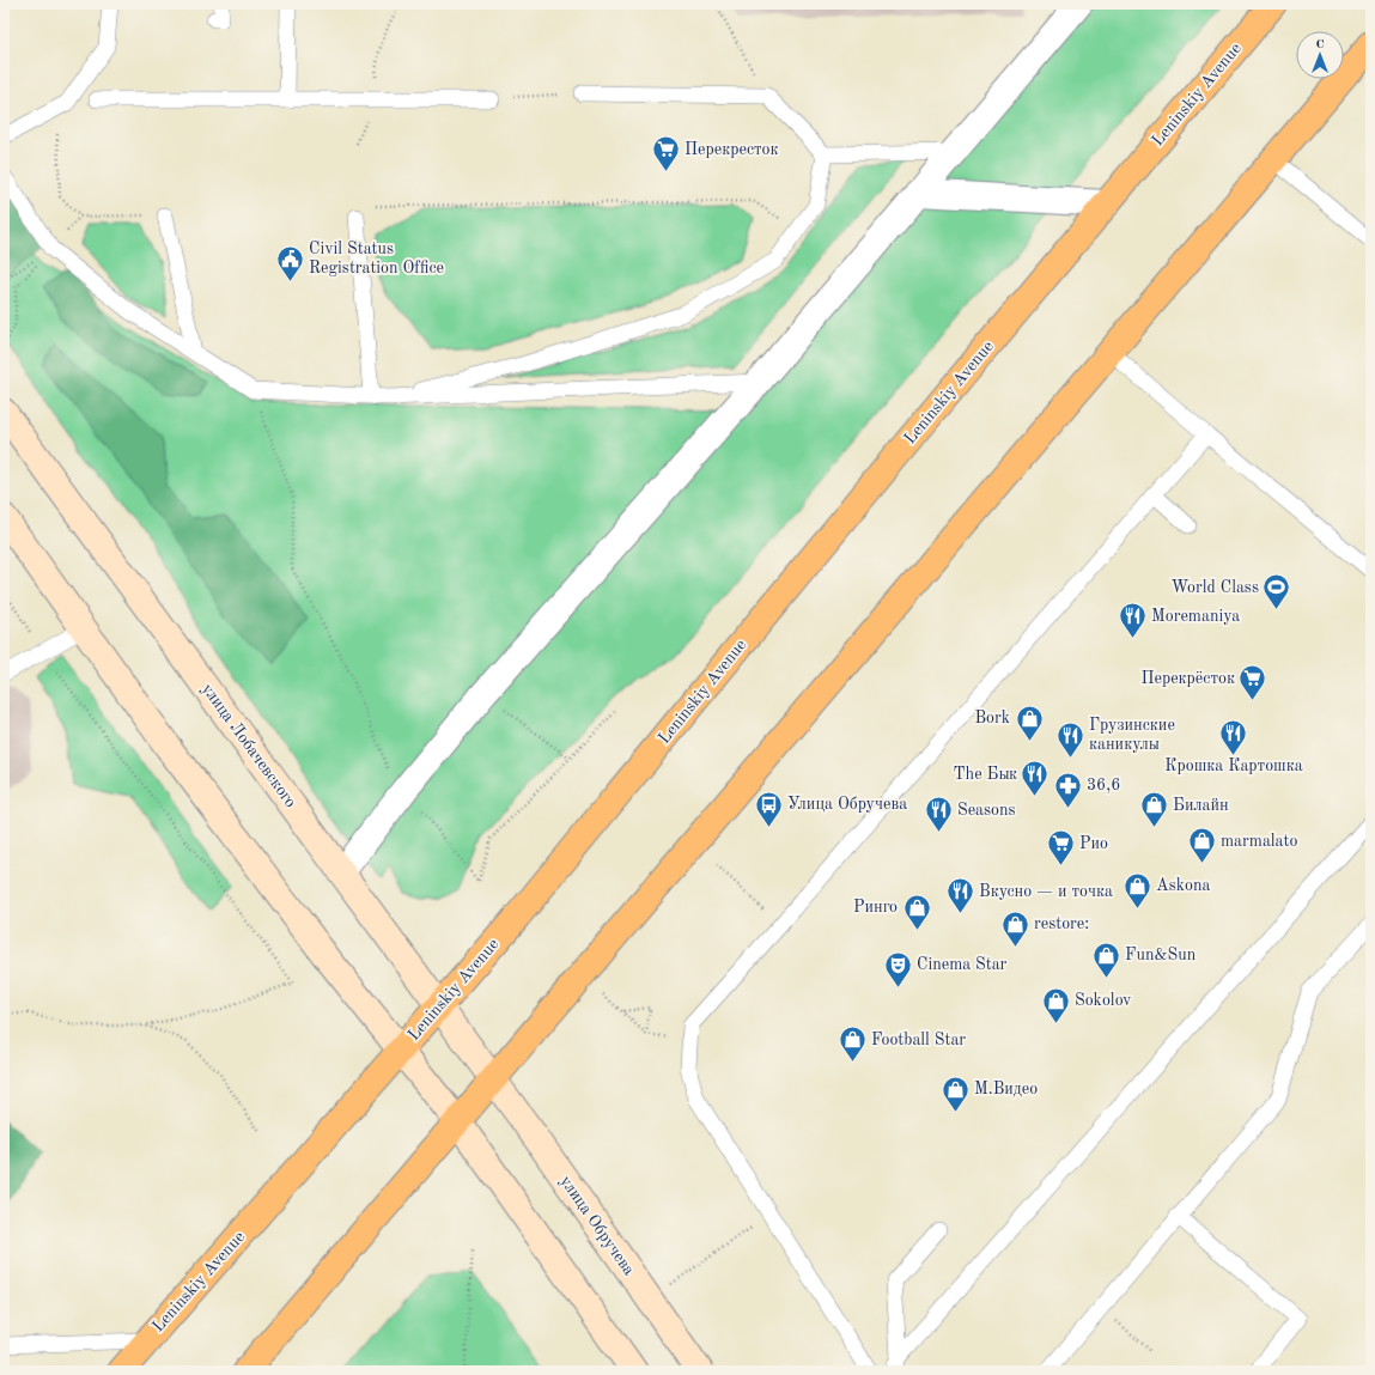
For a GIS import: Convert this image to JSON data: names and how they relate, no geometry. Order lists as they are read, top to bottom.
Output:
{
  "streets": {
    "main road": ["Leninskiy Avenue", "улица Лобачевского", "улица Обручева"]
  },
  "crossings": [
    ["Leninskiy Avenue", "улица Лобачевского"],
    ["улица Лобачевского", "улица Обручева"]
  ],
  "places": {
    "supermarket": ["Перекресток", "Перекрёсток", "Рио"],
    "public building": ["Civil Status Registration Office"],
    "sports": ["World Class"],
    "restaurant": [
      "Moremaniya",
      "Крошка Картошка",
      "Грузинские каникулы",
      "The Бык",
      "Seasons",
      "Вкусно — и точка"
    ],
    "shop": [
      "Bork",
      "Билайн",
      "marmalato",
      "Askona",
      "Ринго",
      "restore:",
      "Fun&Sun",
      "Sokolov",
      "Football Star",
      "М.Видео"
    ],
    "pharmacy": ["36,6"],
    "bus stop": ["Улица Обручева"],
    "theatre": ["Cinema Star"]
  },
  "north": "top"
}
